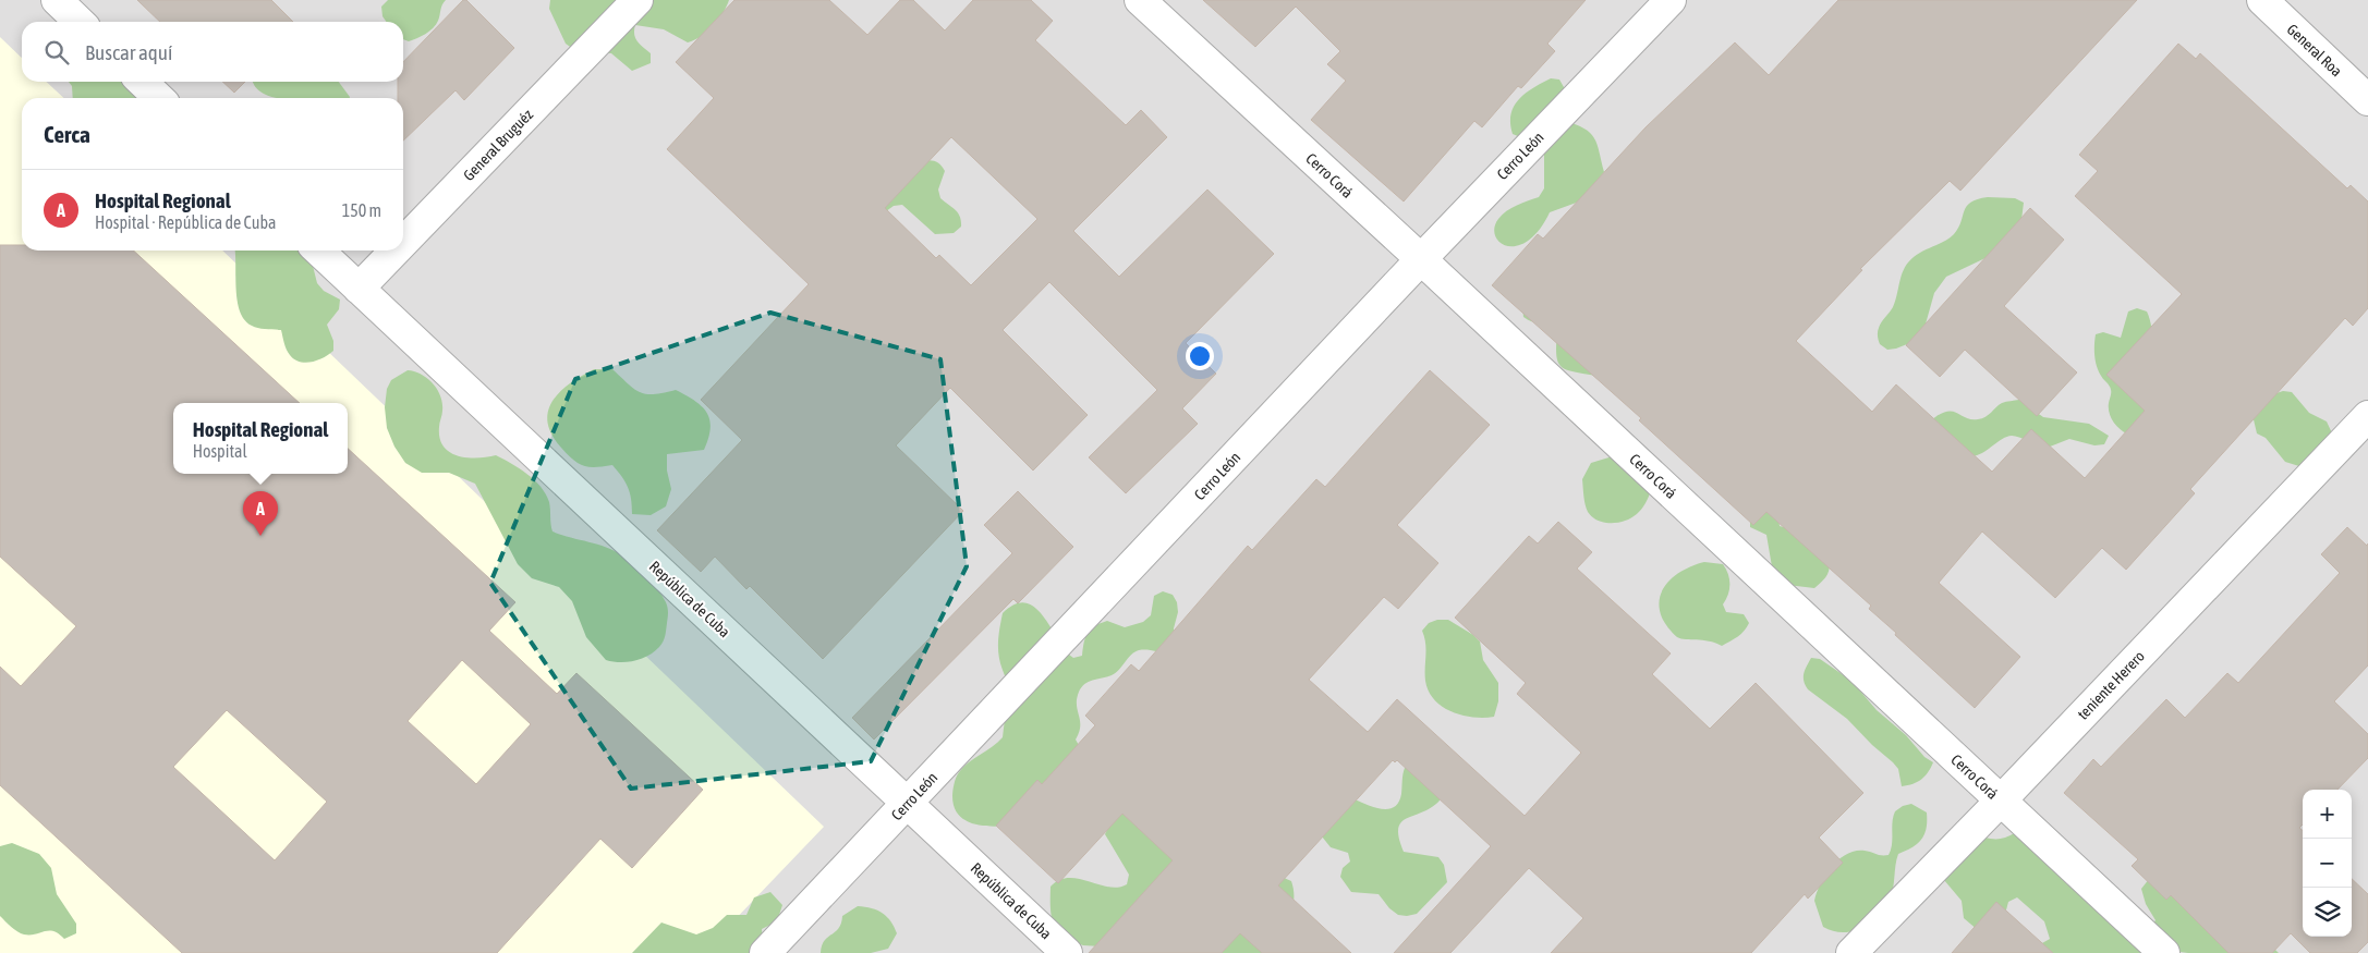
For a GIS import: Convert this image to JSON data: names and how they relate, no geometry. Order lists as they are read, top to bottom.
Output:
{
  "streets": {
    "street": [
      "General Roa",
      "General Bruguéz",
      "Cerro León",
      "Cerro Corá",
      "República de Cuba",
      "teniente Herero"
    ]
  },
  "crossings": [
    ["General Bruguéz", "República de Cuba"],
    ["Cerro León", "Cerro Corá"],
    ["Cerro León", "República de Cuba"],
    ["Cerro Corá", "teniente Herero"]
  ],
  "page": {
    "search": "Buscar aquí",
    "heading": "Cerca",
    "list": [
      {
        "mark": "A",
        "name": "Hospital Regional",
        "note": "Hospital · República de Cuba",
        "value": "150 m"
      }
    ],
    "popup": ["Hospital Regional", "Hospital"],
    "pins": "A",
    "map_buttons": ["+", "−"]
  }
}
